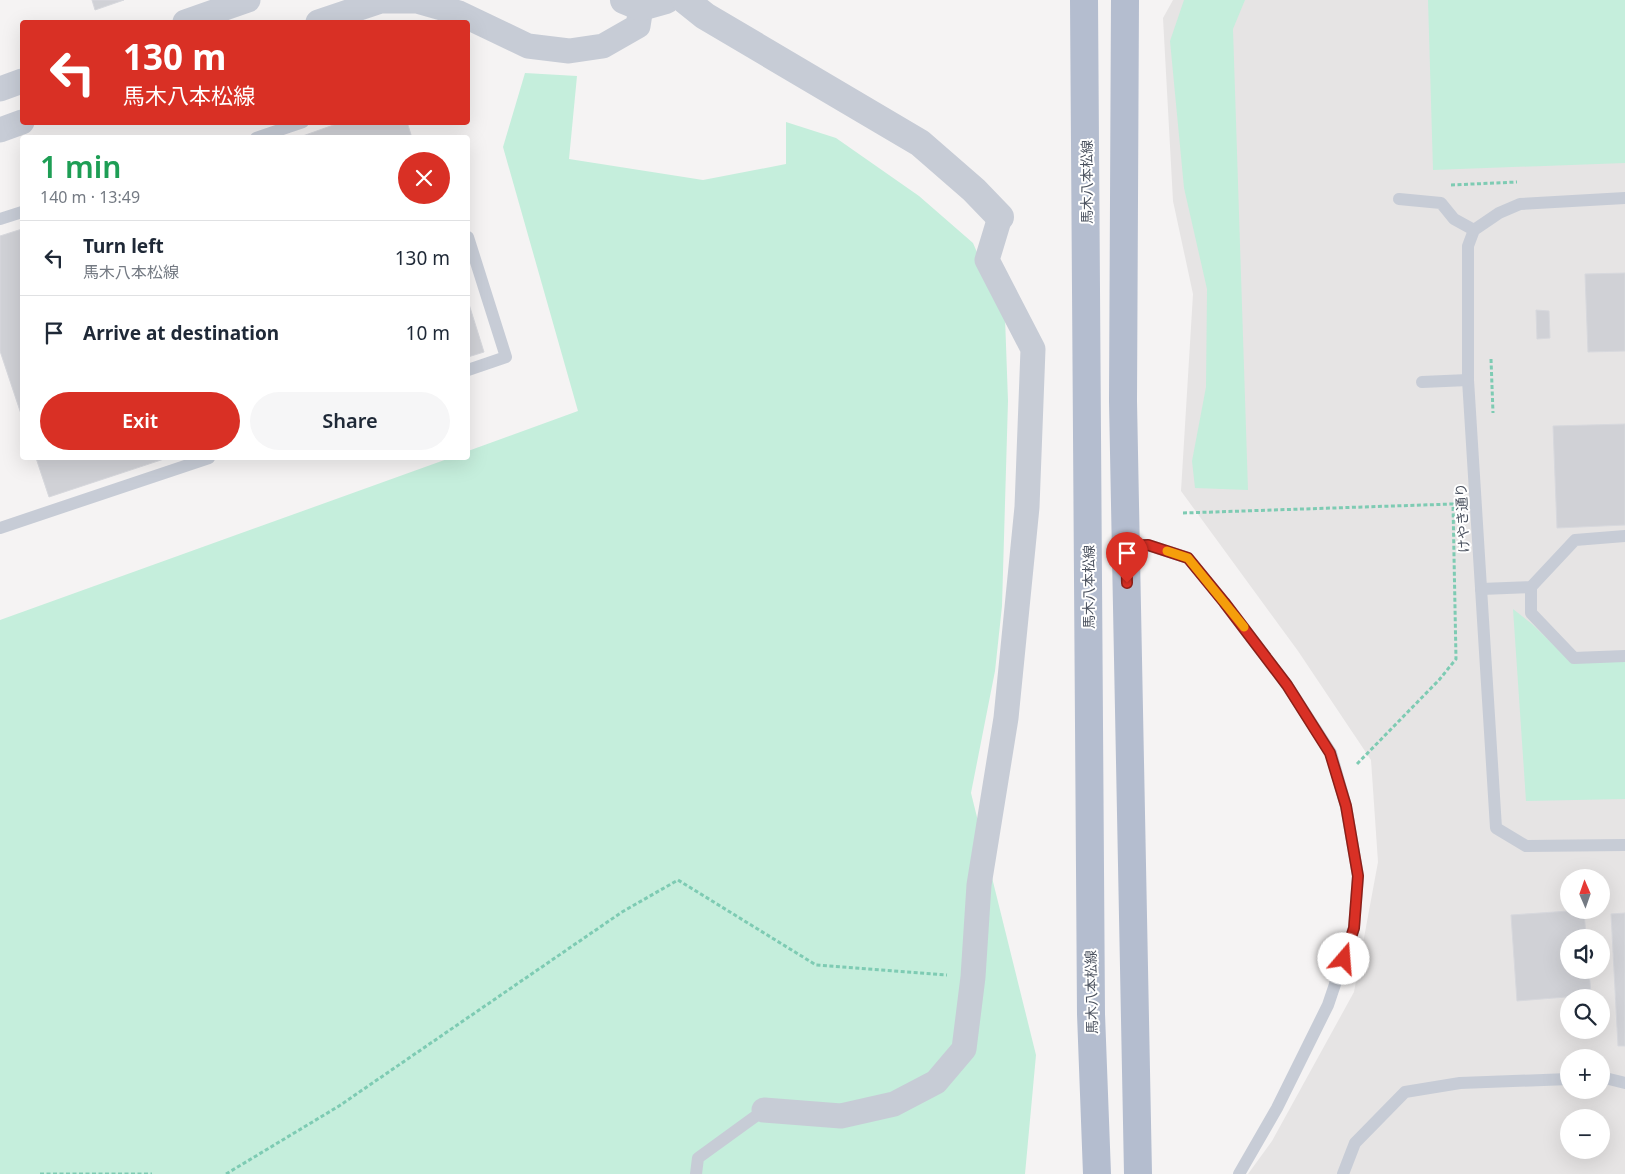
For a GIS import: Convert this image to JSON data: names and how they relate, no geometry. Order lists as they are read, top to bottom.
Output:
{
  "streets": {
    "main road": ["馬木八本松線"],
    "lane": ["けやき通り"]
  },
  "north": "top",
  "page": {
    "turn": ["130 m", "馬木八本松線"],
    "heading": ["1 min", "140 m · 13:49"],
    "list": [
      {
        "name": "Turn left",
        "note": "馬木八本松線",
        "value": "130 m"
      },
      {
        "name": "Arrive at destination",
        "value": "10 m"
      }
    ],
    "buttons": ["Exit", "Share"],
    "map_buttons": ["+", "−"]
  }
}
